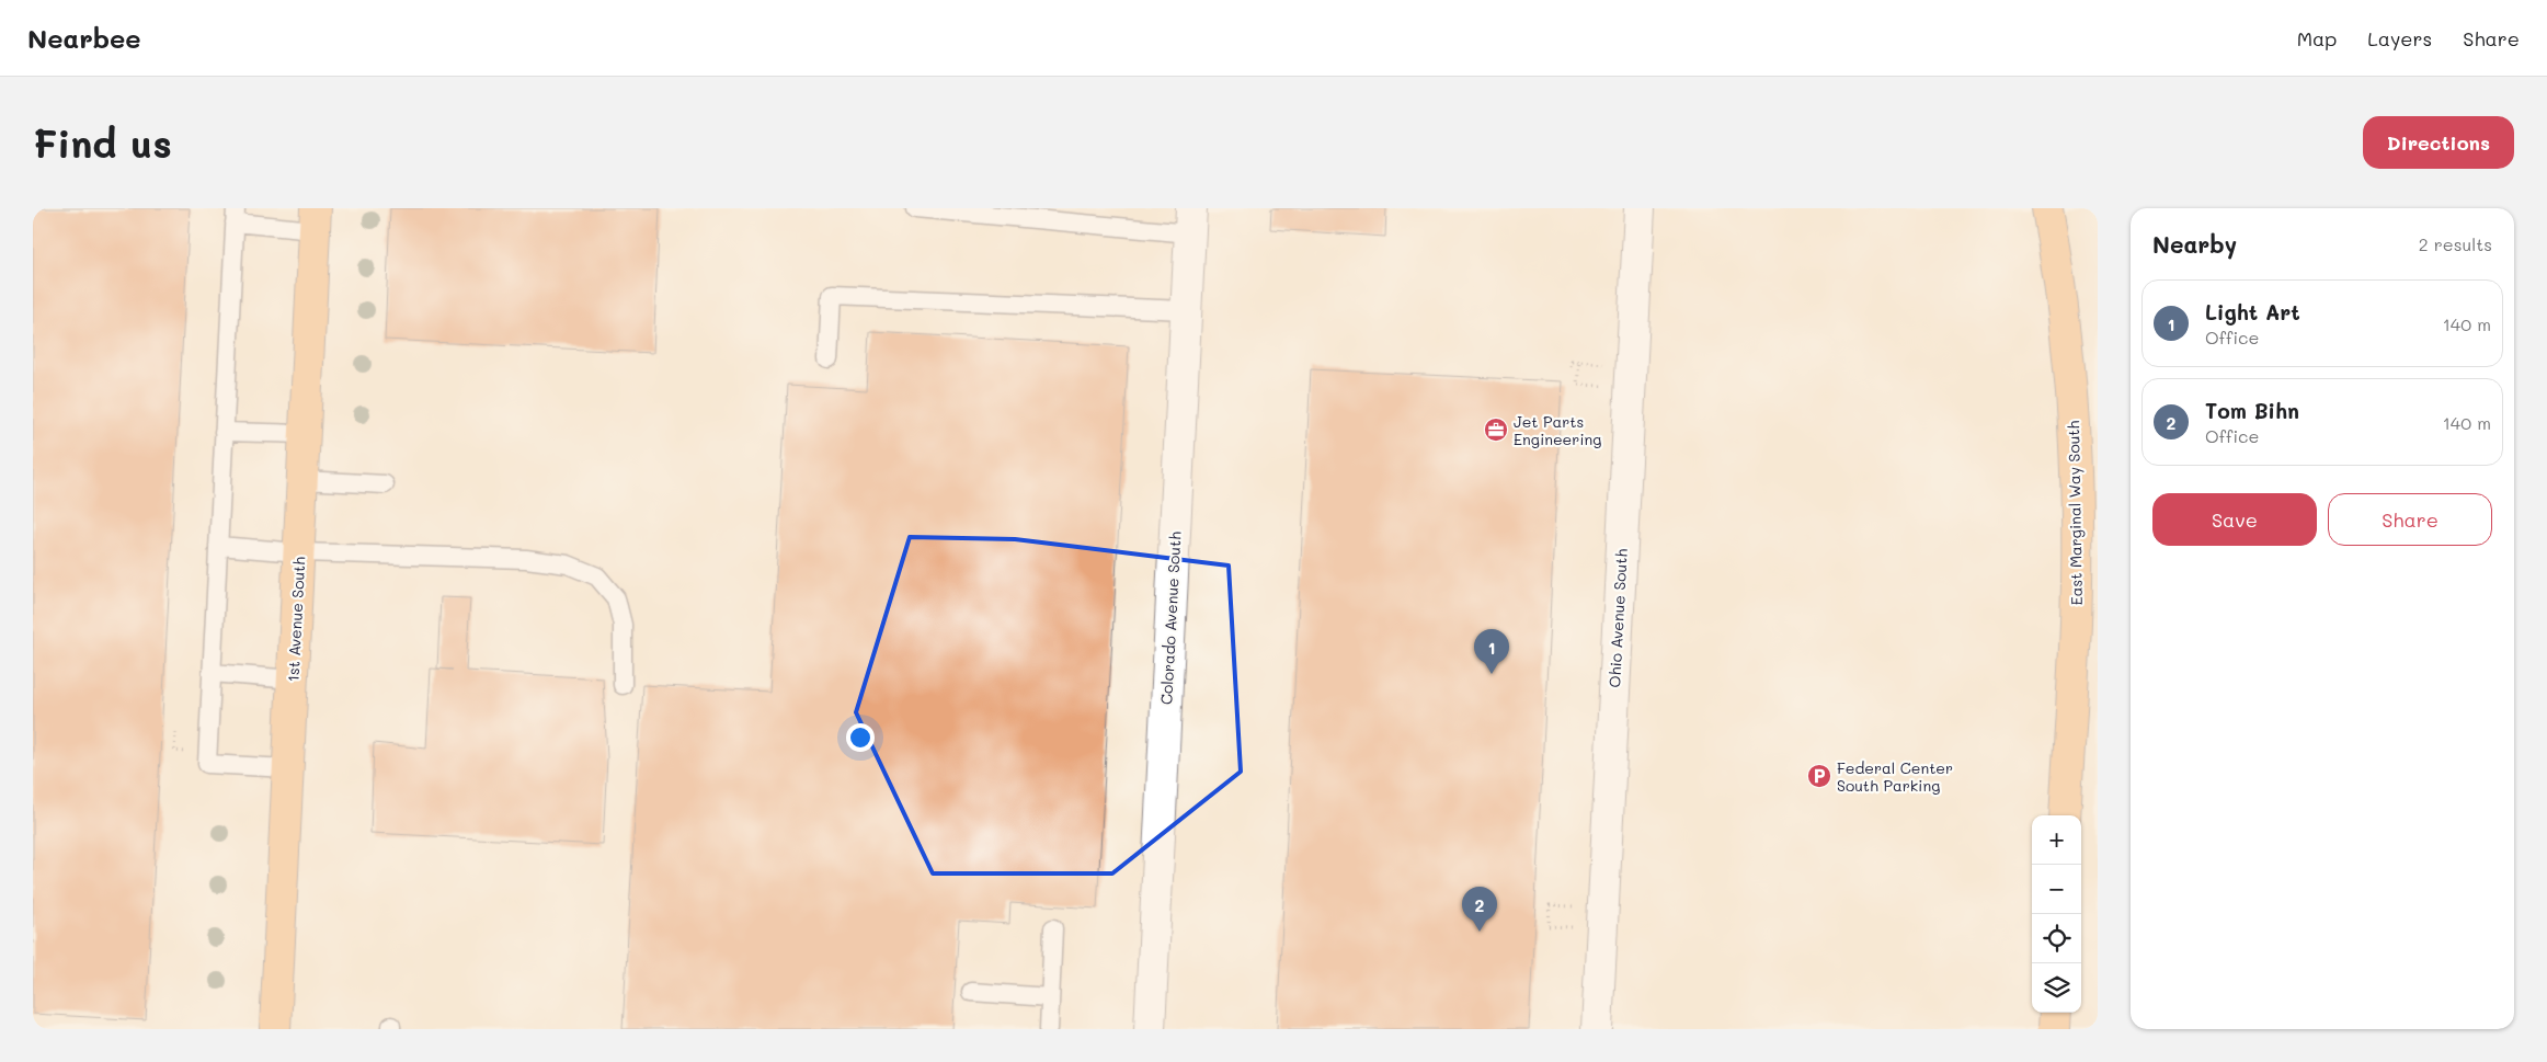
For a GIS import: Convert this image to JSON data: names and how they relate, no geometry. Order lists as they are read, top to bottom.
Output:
{
  "streets": {
    "main road": ["East Marginal Way South", "1st Avenue South"],
    "street": ["Colorado Avenue South", "Ohio Avenue South"]
  },
  "places": {
    "office": ["Jet Parts Engineering"],
    "parking": ["Federal Center South Parking"]
  },
  "page": {
    "header": "Nearbee",
    "nav": ["Map", "Layers", "Share"],
    "buttons": [
      "Directions",
      ["Save", "Share"]
    ],
    "title": "Find us",
    "heading": ["Nearby", "2 results"],
    "list": [
      {
        "mark": "1",
        "name": "Light Art",
        "note": "Office",
        "value": "140 m"
      },
      {
        "mark": "2",
        "name": "Tom Bihn",
        "note": "Office",
        "value": "140 m"
      }
    ],
    "pins": ["1", "2"],
    "map_buttons": ["+", "−"]
  }
}
